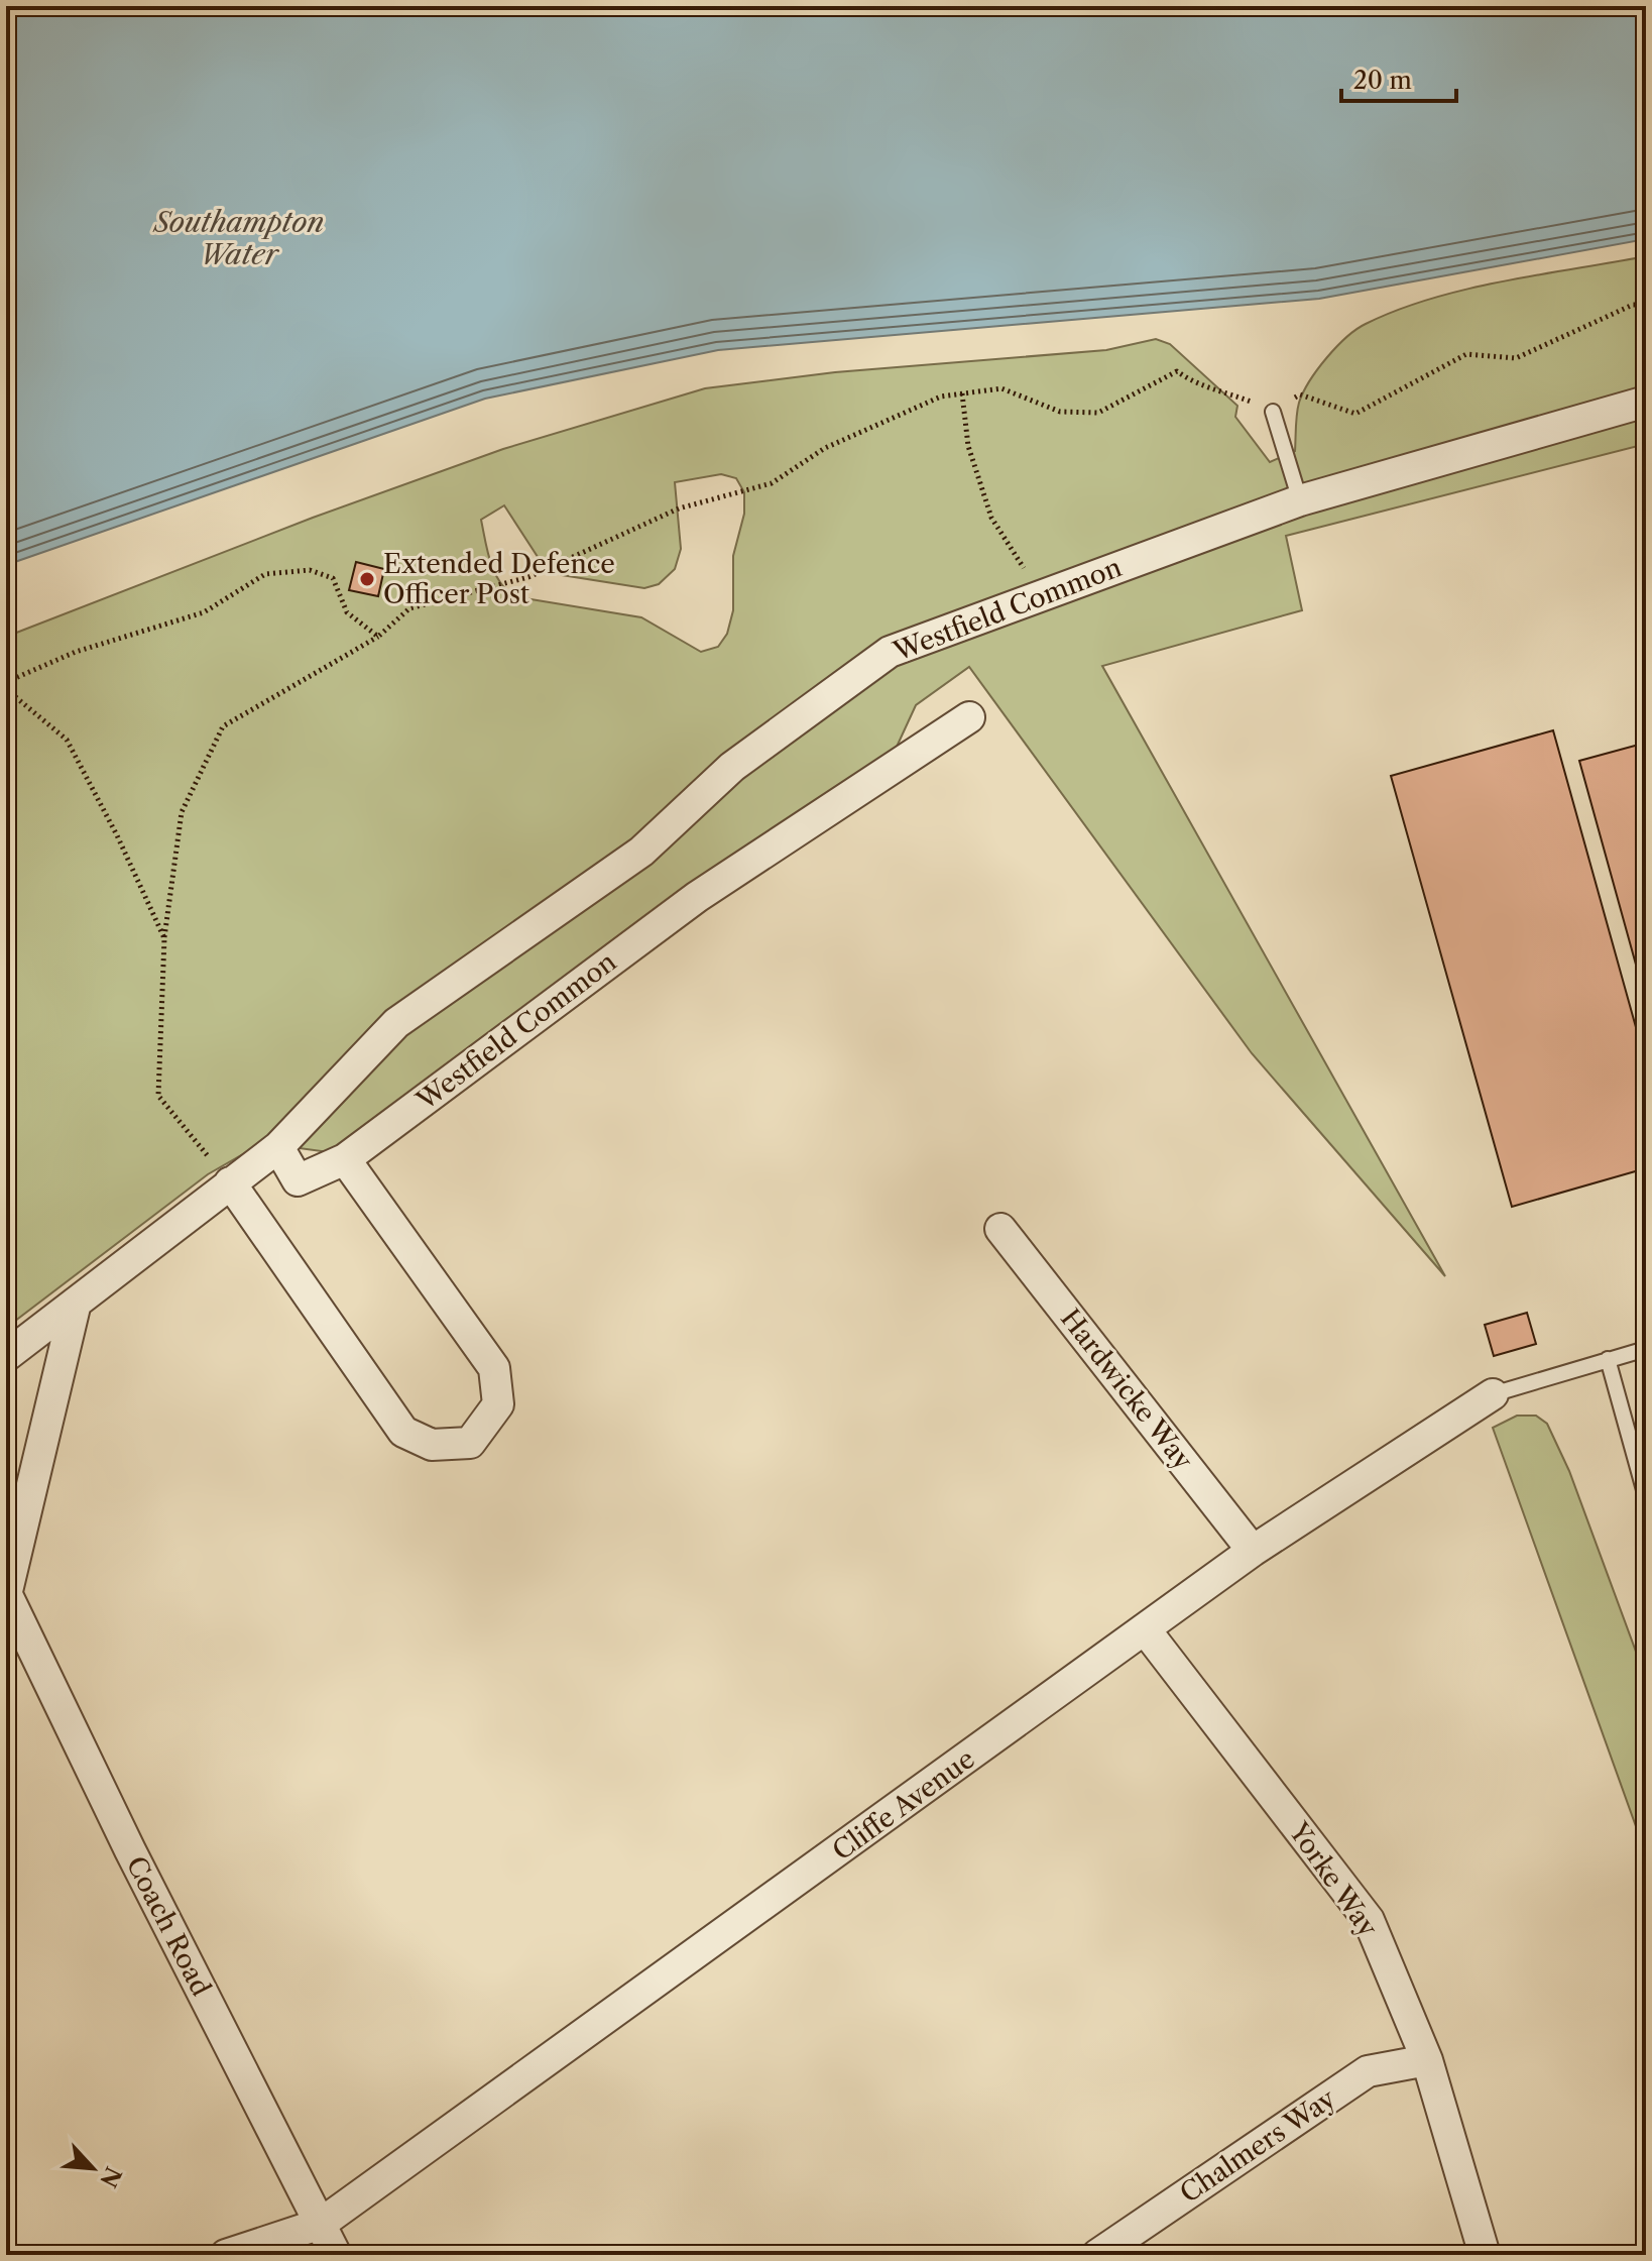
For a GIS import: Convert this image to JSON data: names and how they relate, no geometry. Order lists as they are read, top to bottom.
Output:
{
  "streets": {
    "street": [
      "Westfield Common",
      "Hardwicke Way",
      "Cliffe Avenue",
      "Yorke Way",
      "Coach Road",
      "Chalmers Way"
    ]
  },
  "crossings": [
    ["Westfield Common", "Coach Road"],
    ["Hardwicke Way", "Cliffe Avenue"],
    ["Cliffe Avenue", "Yorke Way"],
    ["Cliffe Avenue", "Coach Road"],
    ["Yorke Way", "Chalmers Way"]
  ],
  "water": ["Southampton Water"],
  "places": ["Extended Defence Officer Post"],
  "scale_bar": "20 m",
  "north": "bottom right"
}
